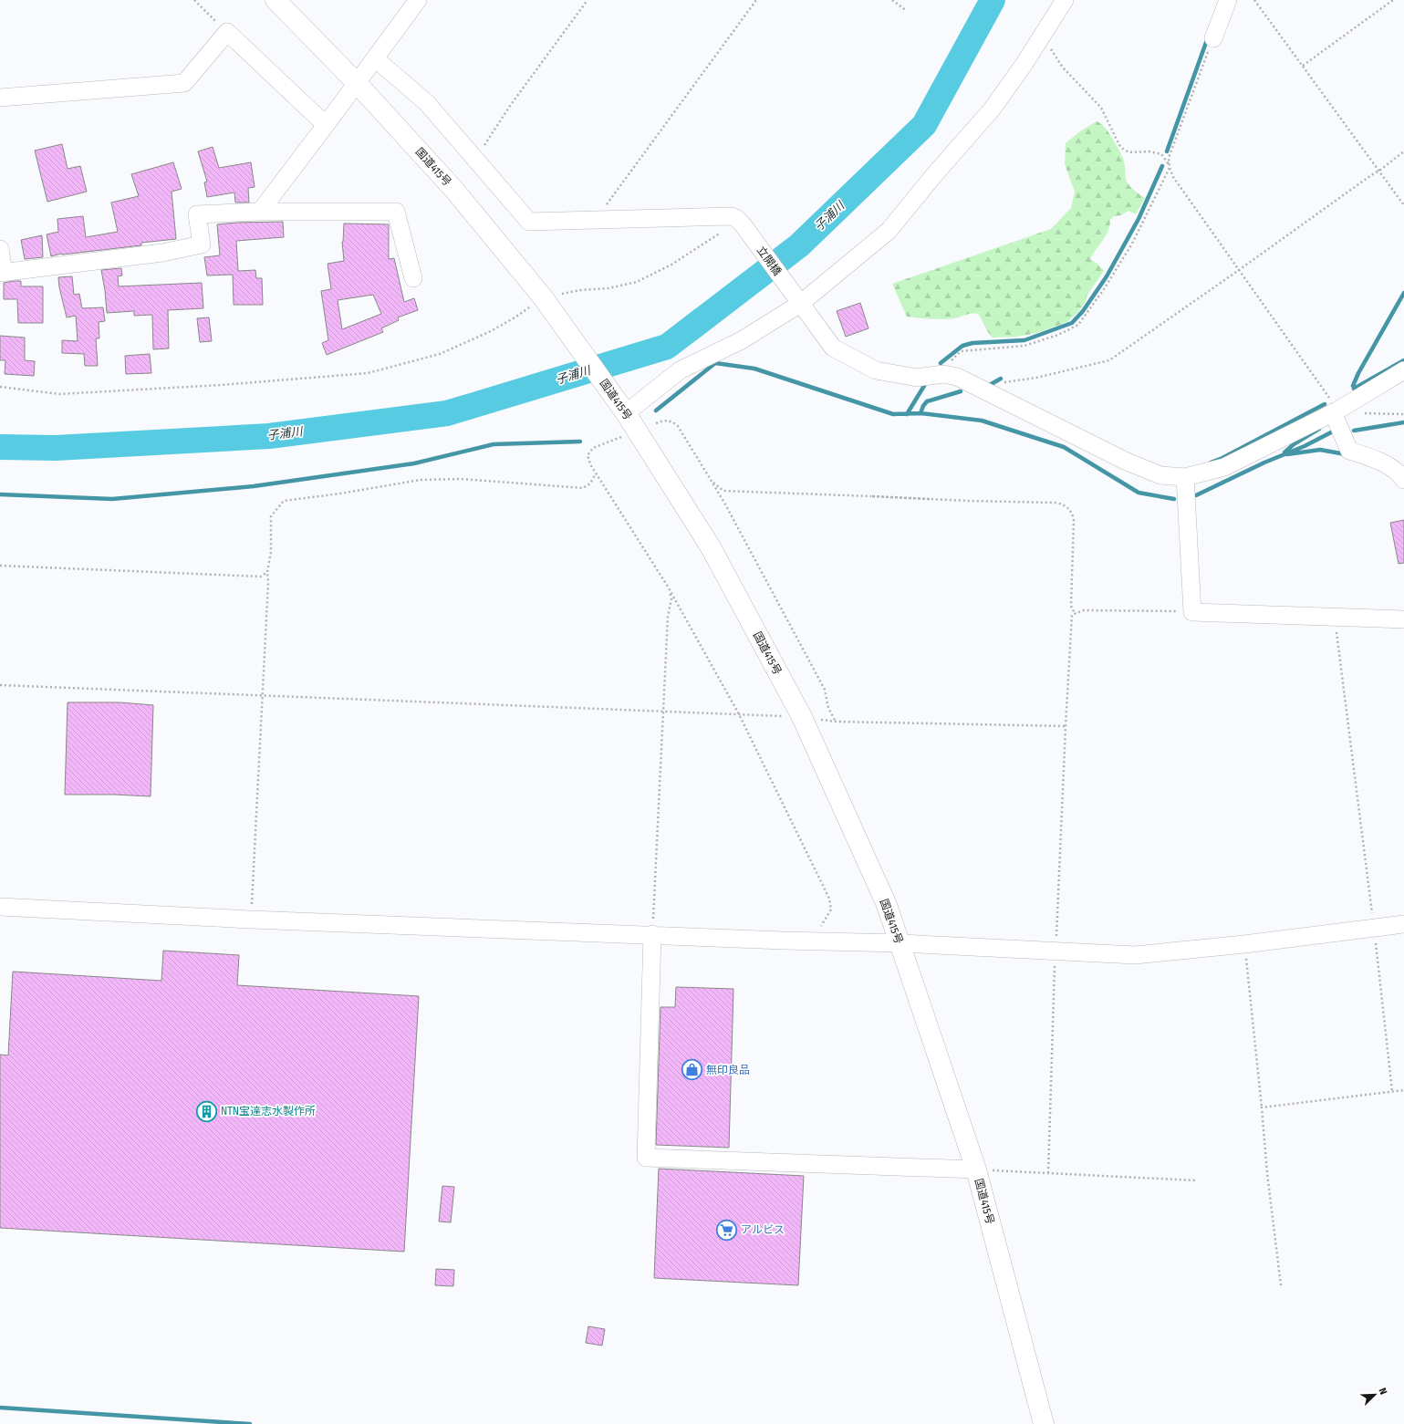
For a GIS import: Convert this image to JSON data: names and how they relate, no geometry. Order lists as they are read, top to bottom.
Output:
{
  "streets": {
    "highway": ["国道415号"],
    "street": ["立開橋"]
  },
  "water": ["子浦川"],
  "places": {
    "shop": ["無印良品"],
    "building": ["NTN宝達志水製作所"],
    "supermarket": ["アルビス"]
  },
  "north": "top right"
}
